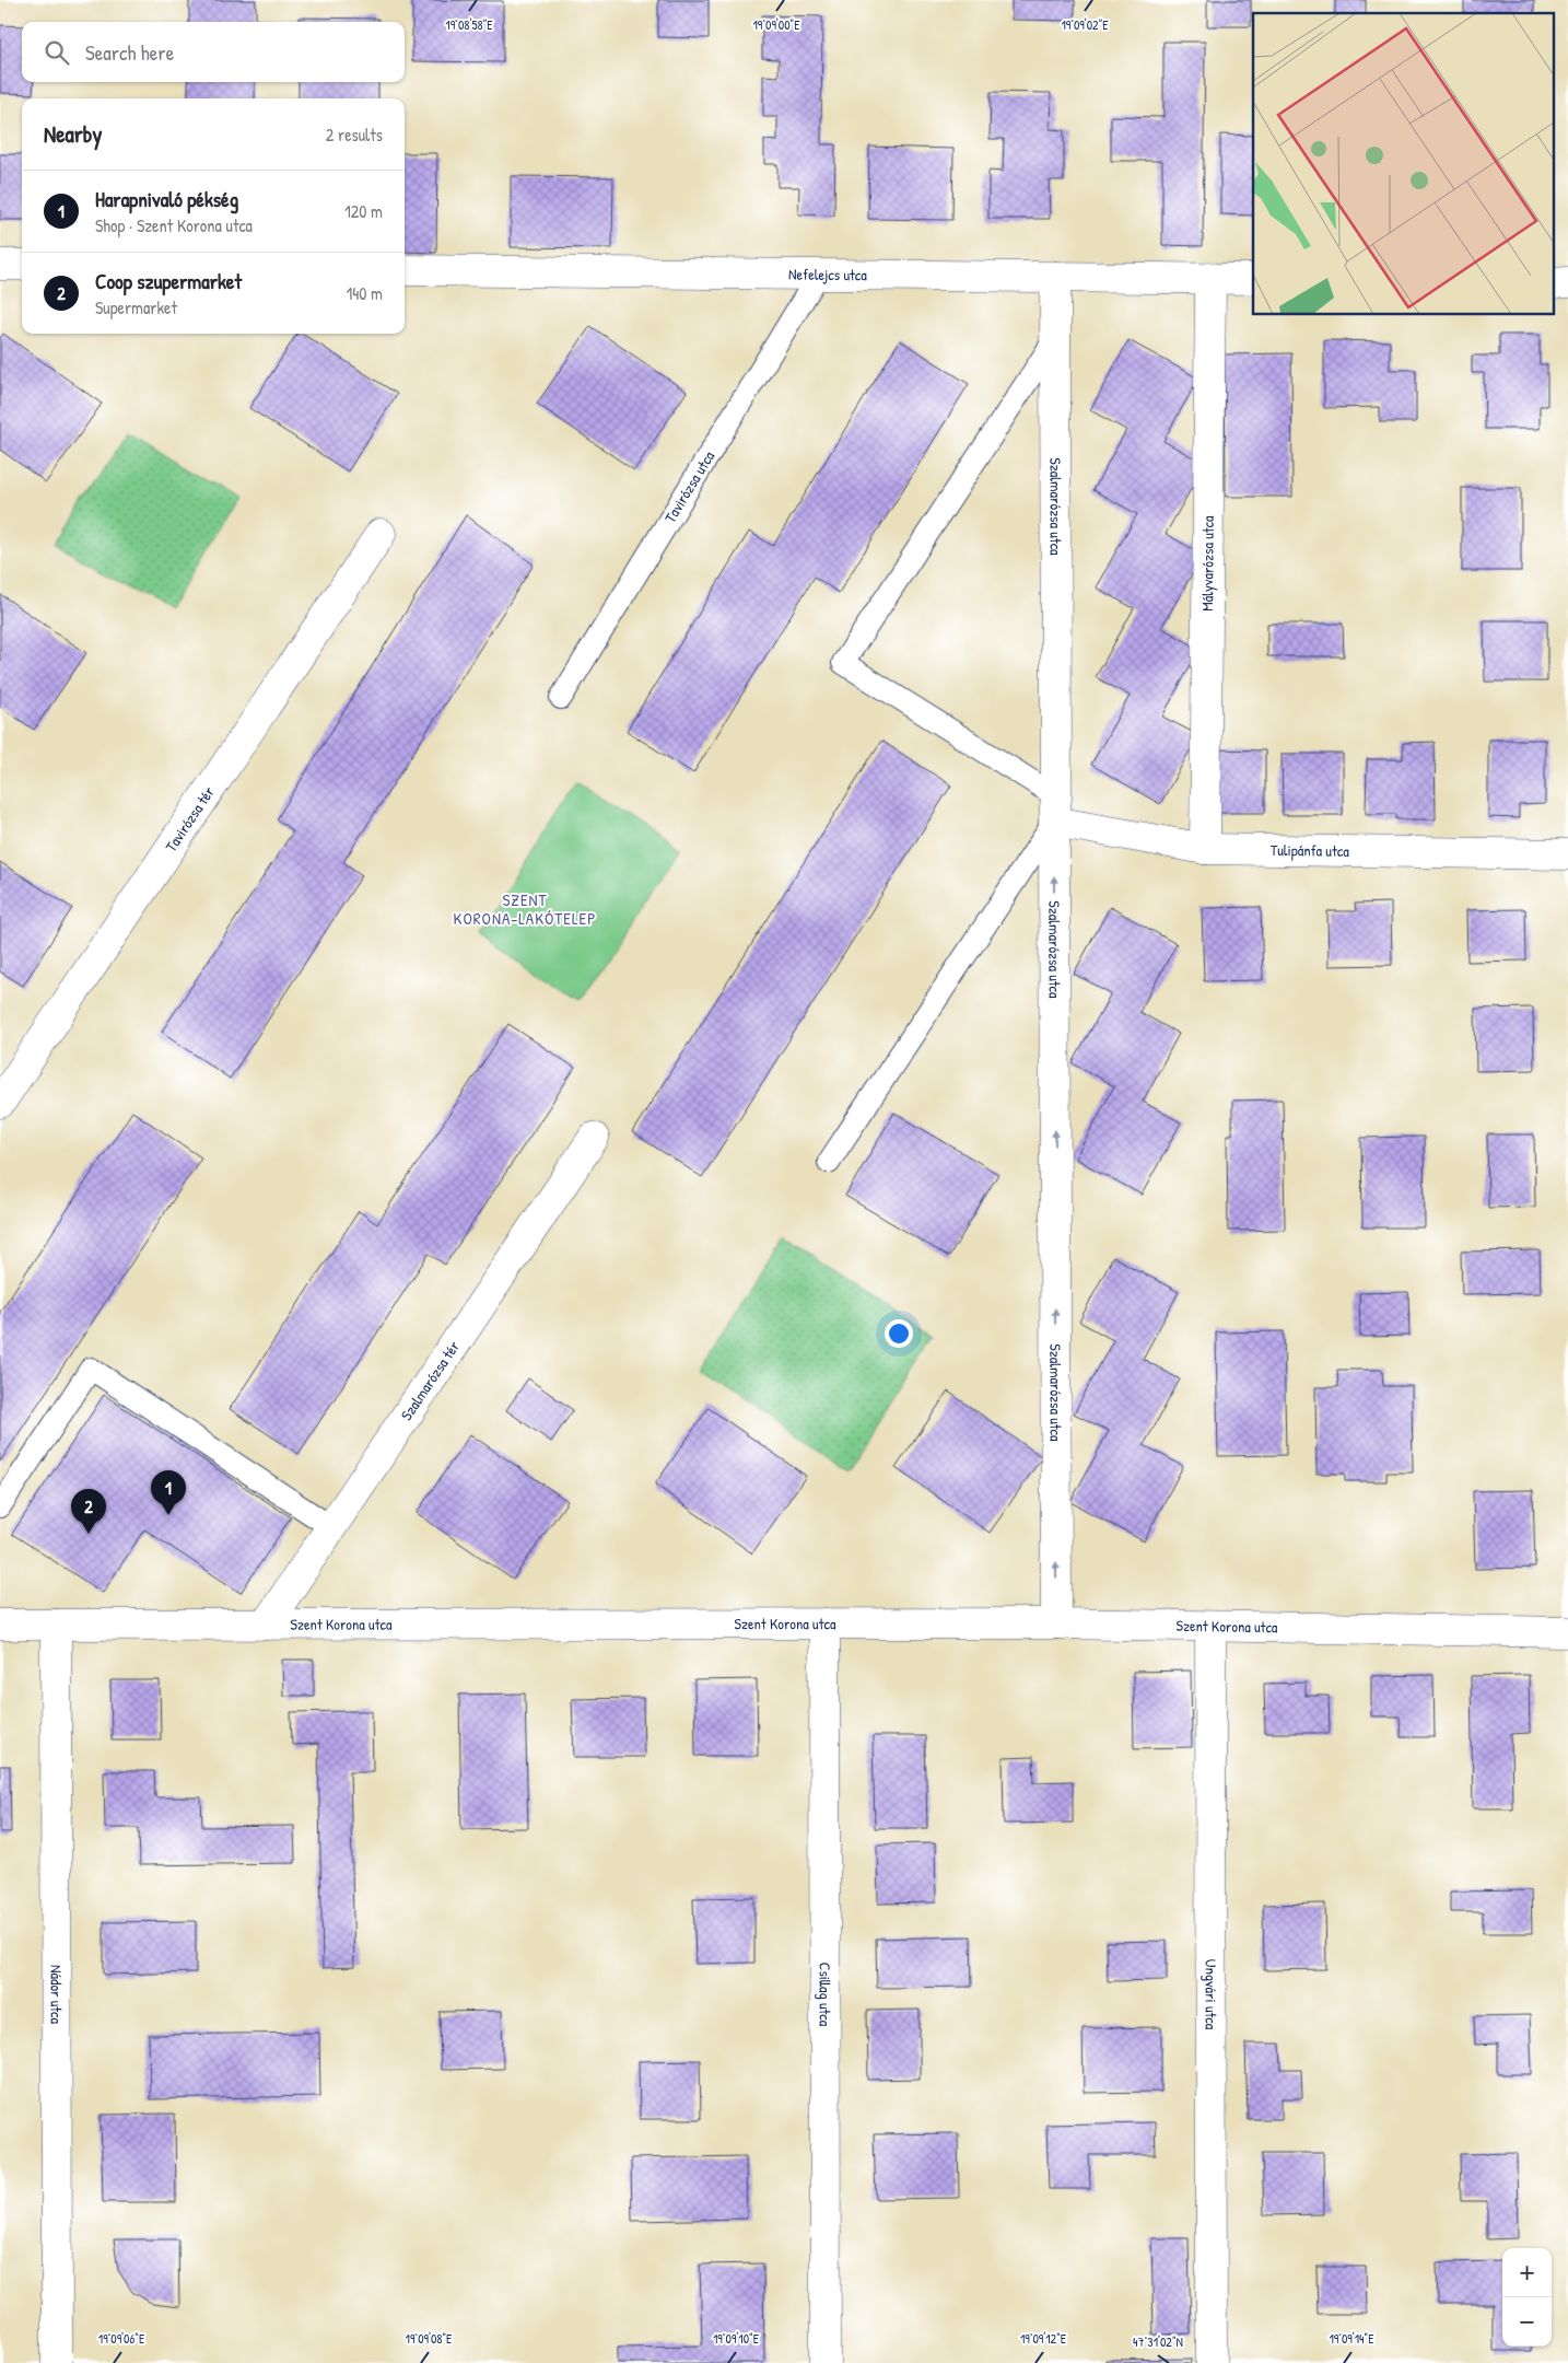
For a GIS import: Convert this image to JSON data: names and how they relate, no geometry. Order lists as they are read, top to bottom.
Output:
{
  "streets": {
    "street": [
      "Nefelejcs utca",
      "Szalmarózsa utca",
      "Mályvarózsa utca",
      "Tavirózsa tér",
      "Tulipánfa utca",
      "Szalmarózsa tér",
      "Szent Korona utca",
      "Csillag utca",
      "Nádor utca",
      "Ungvári utca"
    ],
    "lane": ["Tavirózsa utca"]
  },
  "crossings": [
    ["Nefelejcs utca", "Tavirózsa utca"],
    ["Nefelejcs utca", "Szalmarózsa utca"],
    ["Nefelejcs utca", "Mályvarózsa utca"],
    ["Szalmarózsa utca", "Tulipánfa utca"],
    ["Szalmarózsa utca", "Szent Korona utca"],
    ["Mályvarózsa utca", "Tulipánfa utca"],
    ["Szalmarózsa tér", "Szent Korona utca"],
    ["Szent Korona utca", "Csillag utca"],
    ["Szent Korona utca", "Nádor utca"],
    ["Szent Korona utca", "Ungvári utca"]
  ],
  "one_way": ["Szalmarózsa utca"],
  "districts": ["SZENT KORONA-LAKÓTELEP"],
  "page": {
    "search": "Search here",
    "heading": ["Nearby", "2 results"],
    "list": [
      {
        "mark": "1",
        "name": "Harapnivaló pékség",
        "note": "Shop · Szent Korona utca",
        "value": "120 m"
      },
      {
        "mark": "2",
        "name": "Coop szupermarket",
        "note": "Supermarket",
        "value": "140 m"
      }
    ],
    "pins": ["1", "2"],
    "map_buttons": ["+", "−"]
  },
  "coordinates": [
    "19°08'58\"E",
    "19°09'02\"E",
    "19°09'00\"E",
    "19°09'06\"E",
    "19°09'08\"E",
    "19°09'10\"E",
    "19°09'12\"E",
    "19°09'14\"E",
    "47°31'02\"N"
  ]
}
